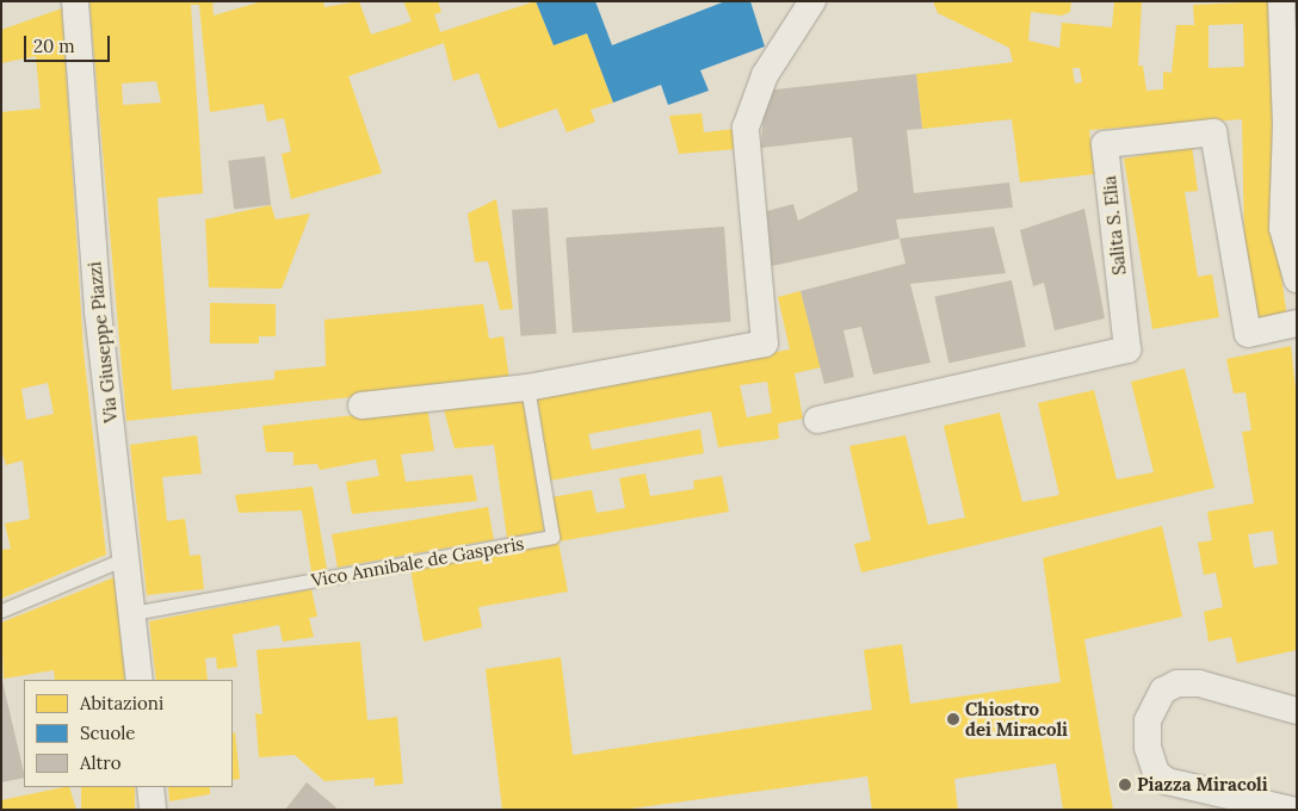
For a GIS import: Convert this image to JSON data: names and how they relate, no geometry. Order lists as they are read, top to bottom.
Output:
{
  "streets": {
    "street": ["Salita S. Elia", "Via Giuseppe Piazzi"],
    "lane": ["Vico Annibale de Gasperis"]
  },
  "crossings": [
    ["Via Giuseppe Piazzi", "Vico Annibale de Gasperis"]
  ],
  "places": ["Chiostro dei Miracoli", "Piazza Miracoli"],
  "legend": ["Abitazioni", "Scuole", "Altro"],
  "scale_bar": "20 m"
}
